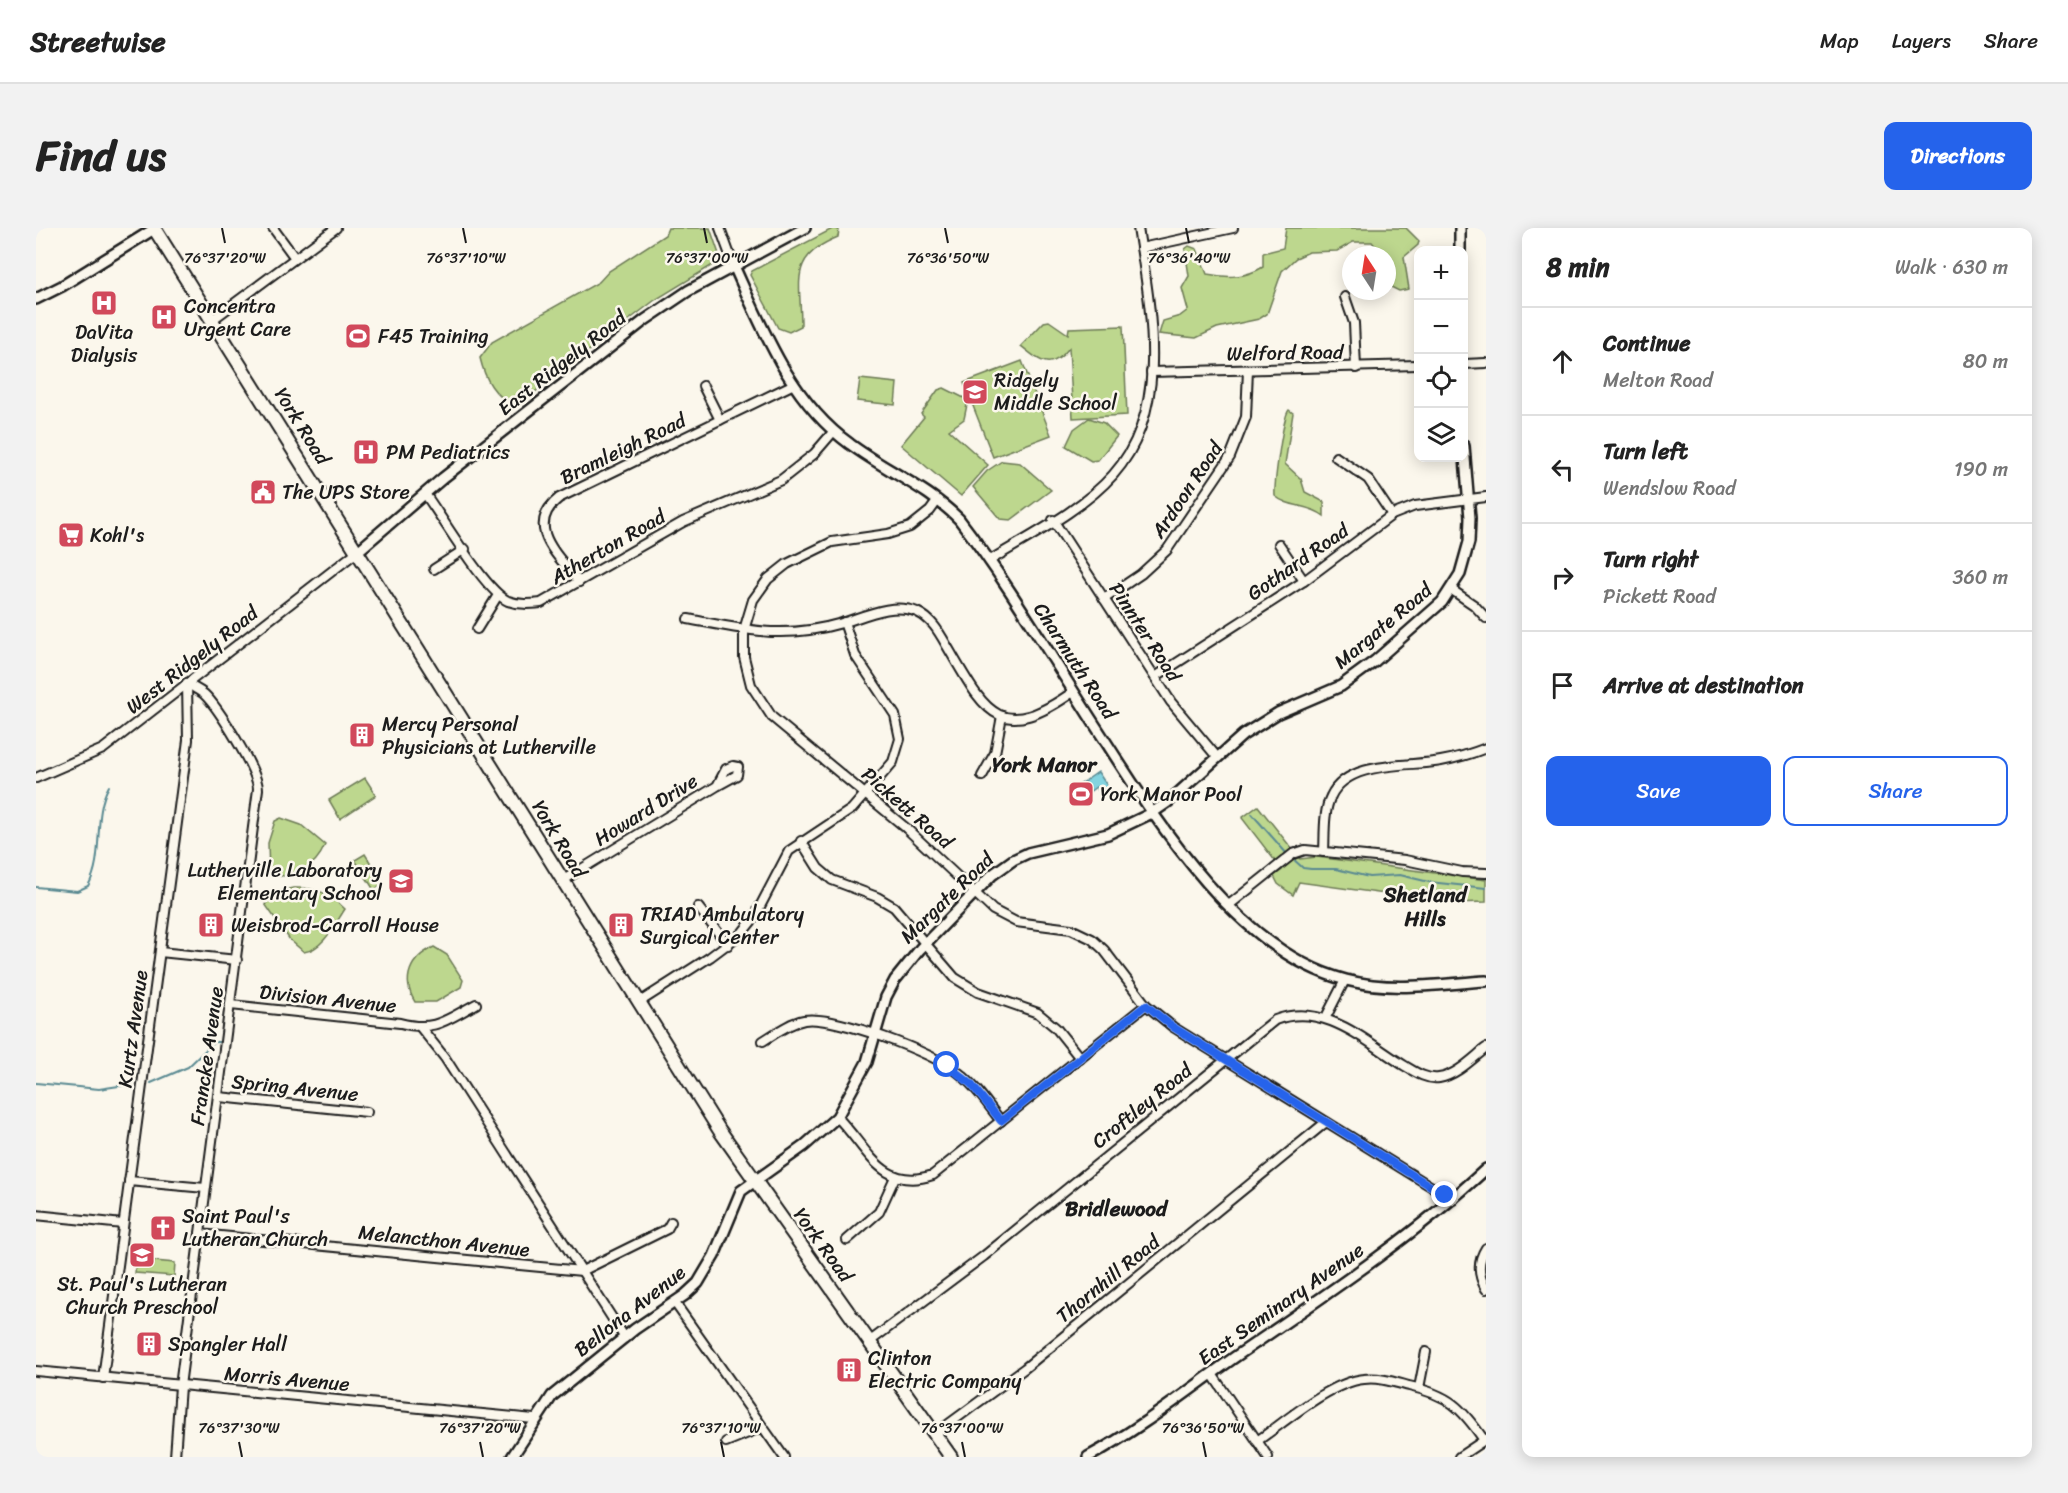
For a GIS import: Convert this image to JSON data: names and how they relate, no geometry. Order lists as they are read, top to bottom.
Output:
{
  "streets": {
    "main road": ["York Road"],
    "street": [
      "Welford Road",
      "East Ridgely Road",
      "Bramleigh Road",
      "Ardoon Road",
      "Atherton Road",
      "Gothard Road",
      "Margate Road",
      "Pinnter Road",
      "West Ridgely Road",
      "Charmuth Road",
      "Pickett Road",
      "Howard Drive",
      "Division Avenue",
      "Kurtz Avenue",
      "Francke Avenue",
      "Spring Avenue",
      "Croftley Road",
      "Melancthon Avenue",
      "Thornhill Road",
      "East Seminary Avenue",
      "Bellona Avenue",
      "Morris Avenue"
    ]
  },
  "crossings": [
    ["Welford Road", "Ardoon Road"],
    ["East Ridgely Road", "York Road"],
    ["East Ridgely Road", "West Ridgely Road"],
    ["East Ridgely Road", "Charmuth Road"],
    ["York Road", "Margate Road"],
    ["York Road", "West Ridgely Road"],
    ["York Road", "Howard Drive"],
    ["York Road", "Croftley Road"],
    ["York Road", "Thornhill Road"],
    ["York Road", "Bellona Avenue"],
    ["Bramleigh Road", "Atherton Road"],
    ["Bramleigh Road", "Charmuth Road"],
    ["Ardoon Road", "Pinnter Road"],
    ["Atherton Road", "Charmuth Road"],
    ["Gothard Road", "Margate Road"],
    ["Gothard Road", "Pinnter Road"],
    ["Margate Road", "Pinnter Road"],
    ["Margate Road", "Charmuth Road"],
    ["Margate Road", "Pickett Road"],
    ["Margate Road", "Bellona Avenue"],
    ["West Ridgely Road", "Kurtz Avenue"],
    ["West Ridgely Road", "Francke Avenue"],
    ["Charmuth Road", "Pickett Road"],
    ["Pickett Road", "Croftley Road"],
    ["Pickett Road", "Thornhill Road"],
    ["Pickett Road", "East Seminary Avenue"],
    ["Division Avenue", "Francke Avenue"],
    ["Kurtz Avenue", "Francke Avenue"],
    ["Kurtz Avenue", "Morris Avenue"],
    ["Francke Avenue", "Spring Avenue"],
    ["Francke Avenue", "Melancthon Avenue"],
    ["Francke Avenue", "Morris Avenue"],
    ["Bellona Avenue", "Morris Avenue"]
  ],
  "districts": ["York Manor", "Shetland Hills", "Bridlewood"],
  "places": {
    "hospital": ["DaVita Dialysis", "Concentra Urgent Care", "PM Pediatrics"],
    "sports": ["F45 Training", "York Manor Pool"],
    "school or university": ["Ridgely Middle School", "Lutherville Laboratory Elementary School", "St. Paul's Lutheran Church Preschool"],
    "public building": ["The UPS Store"],
    "supermarket": ["Kohl's"],
    "building": [
      "Mercy Personal Physicians at Lutherville",
      "Weisbrod-Carroll House",
      "TRIAD Ambulatory Surgical Center",
      "Spangler Hall",
      "Clinton Electric Company"
    ],
    "church": ["Saint Paul's Lutheran Church"]
  },
  "north": "top",
  "page": {
    "header": "Streetwise",
    "nav": ["Map", "Layers", "Share"],
    "title": "Find us",
    "buttons": [
      "Directions",
      ["Save", "Share"]
    ],
    "heading": ["8 min", "Walk · 630 m"],
    "map_buttons": ["+", "−"],
    "list": [
      ["Continue", "Melton Road", "80 m"],
      ["Turn left", "Wendslow Road", "190 m"],
      ["Turn right", "Pickett Road", "360 m"],
      "Arrive at destination"
    ]
  },
  "coordinates": [
    "76°37'20\"W",
    "76°37'10\"W",
    "76°37'00\"W",
    "76°36'50\"W",
    "76°36'40\"W",
    "76°37'30\"W"
  ]
}
